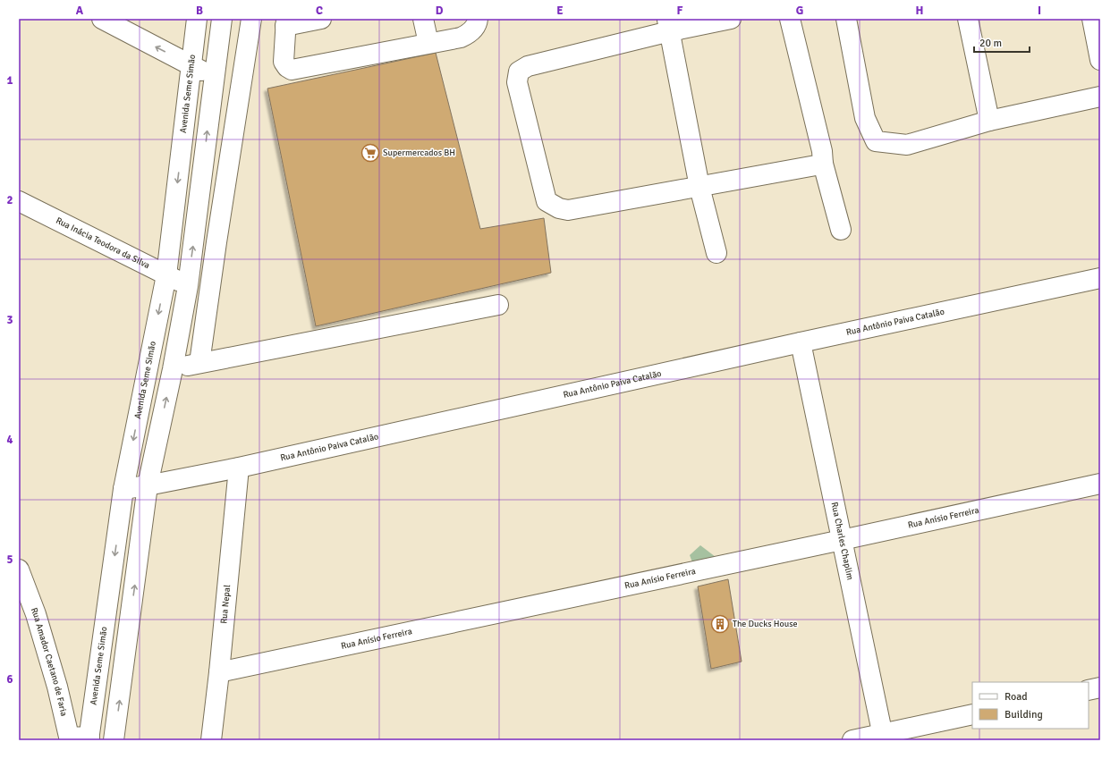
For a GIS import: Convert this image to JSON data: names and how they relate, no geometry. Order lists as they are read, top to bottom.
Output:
{
  "streets": {
    "street": [
      "Avenida Seme Simão",
      "Rua Inácia Teodora da Silva",
      "Rua Antônio Paiva Catalão",
      "Rua Anísio Ferreira",
      "Rua Charles Chaplim",
      "Rua Nepal",
      "Rua Amador Caetano de Faria"
    ]
  },
  "crossings": [
    ["Avenida Seme Simão", "Rua Inácia Teodora da Silva"],
    ["Avenida Seme Simão", "Rua Antônio Paiva Catalão"],
    ["Avenida Seme Simão", "Rua Amador Caetano de Faria"],
    ["Rua Antônio Paiva Catalão", "Rua Charles Chaplim"],
    ["Rua Antônio Paiva Catalão", "Rua Nepal"],
    ["Rua Anísio Ferreira", "Rua Charles Chaplim"],
    ["Rua Anísio Ferreira", "Rua Nepal"]
  ],
  "places": {
    "supermarket": ["Supermercados BH"],
    "building": ["The Ducks House"]
  },
  "legend": ["Road", "Building"],
  "scale_bar": "20 m",
  "grid": {
    "columns": [
      "A",
      "B",
      "C",
      "D",
      "E",
      "F",
      "G",
      "H",
      "I"
    ],
    "rows": [
      "1",
      "2",
      "3",
      "4",
      "5",
      "6"
    ]
  }
}
